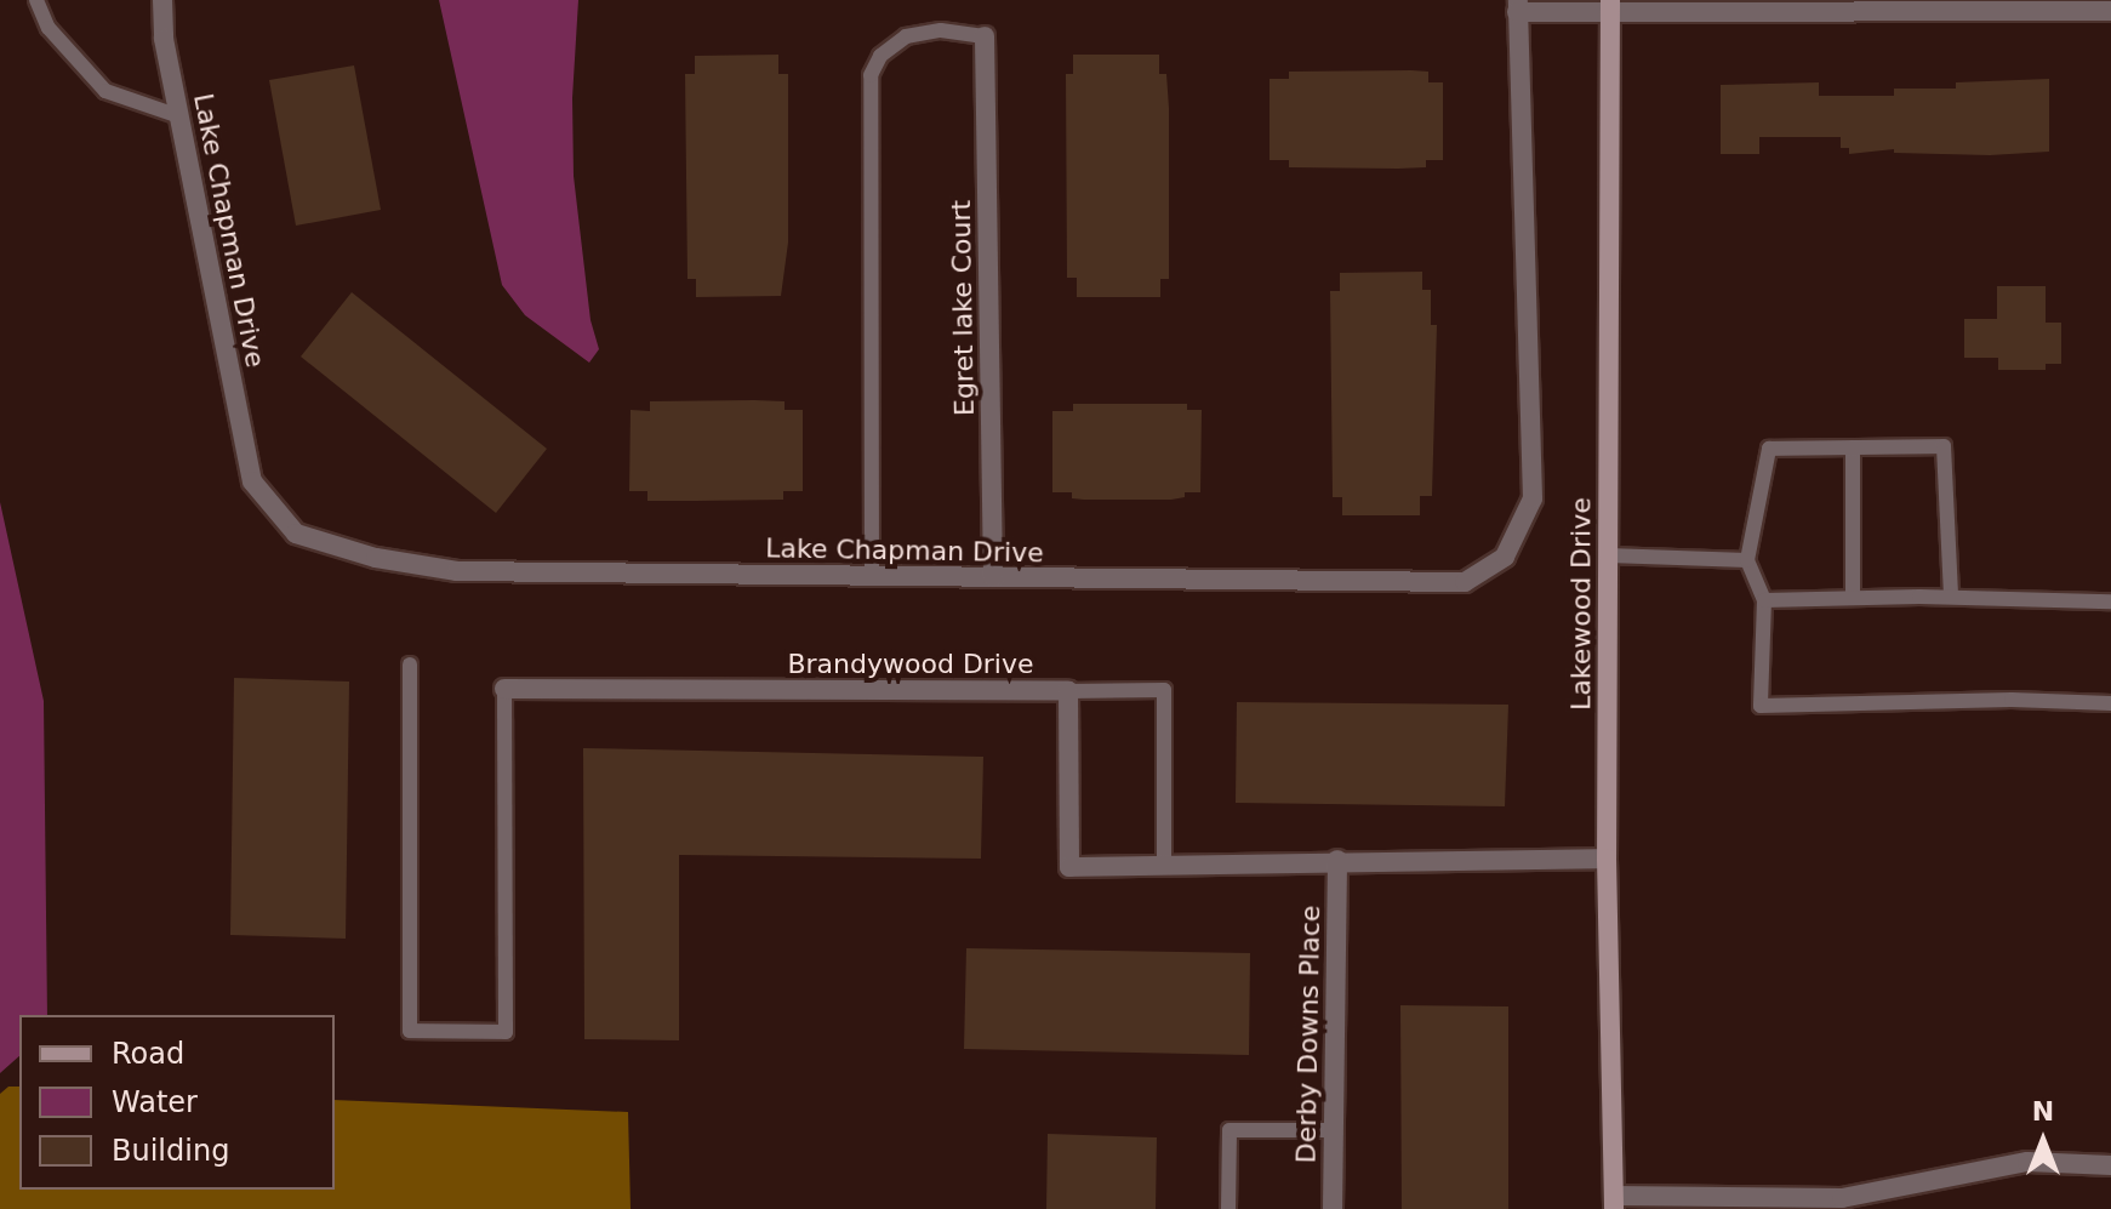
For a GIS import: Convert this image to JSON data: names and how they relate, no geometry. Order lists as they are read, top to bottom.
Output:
{
  "streets": {
    "street": [
      "Lake Chapman Drive",
      "Egret lake Court",
      "Lakewood Drive",
      "Brandywood Drive",
      "Derby Downs Place"
    ]
  },
  "crossings": [
    ["Lake Chapman Drive", "Egret lake Court"],
    ["Lakewood Drive", "Brandywood Drive"],
    ["Brandywood Drive", "Derby Downs Place"]
  ],
  "legend": ["Road", "Water", "Building"],
  "north": "top"
}
